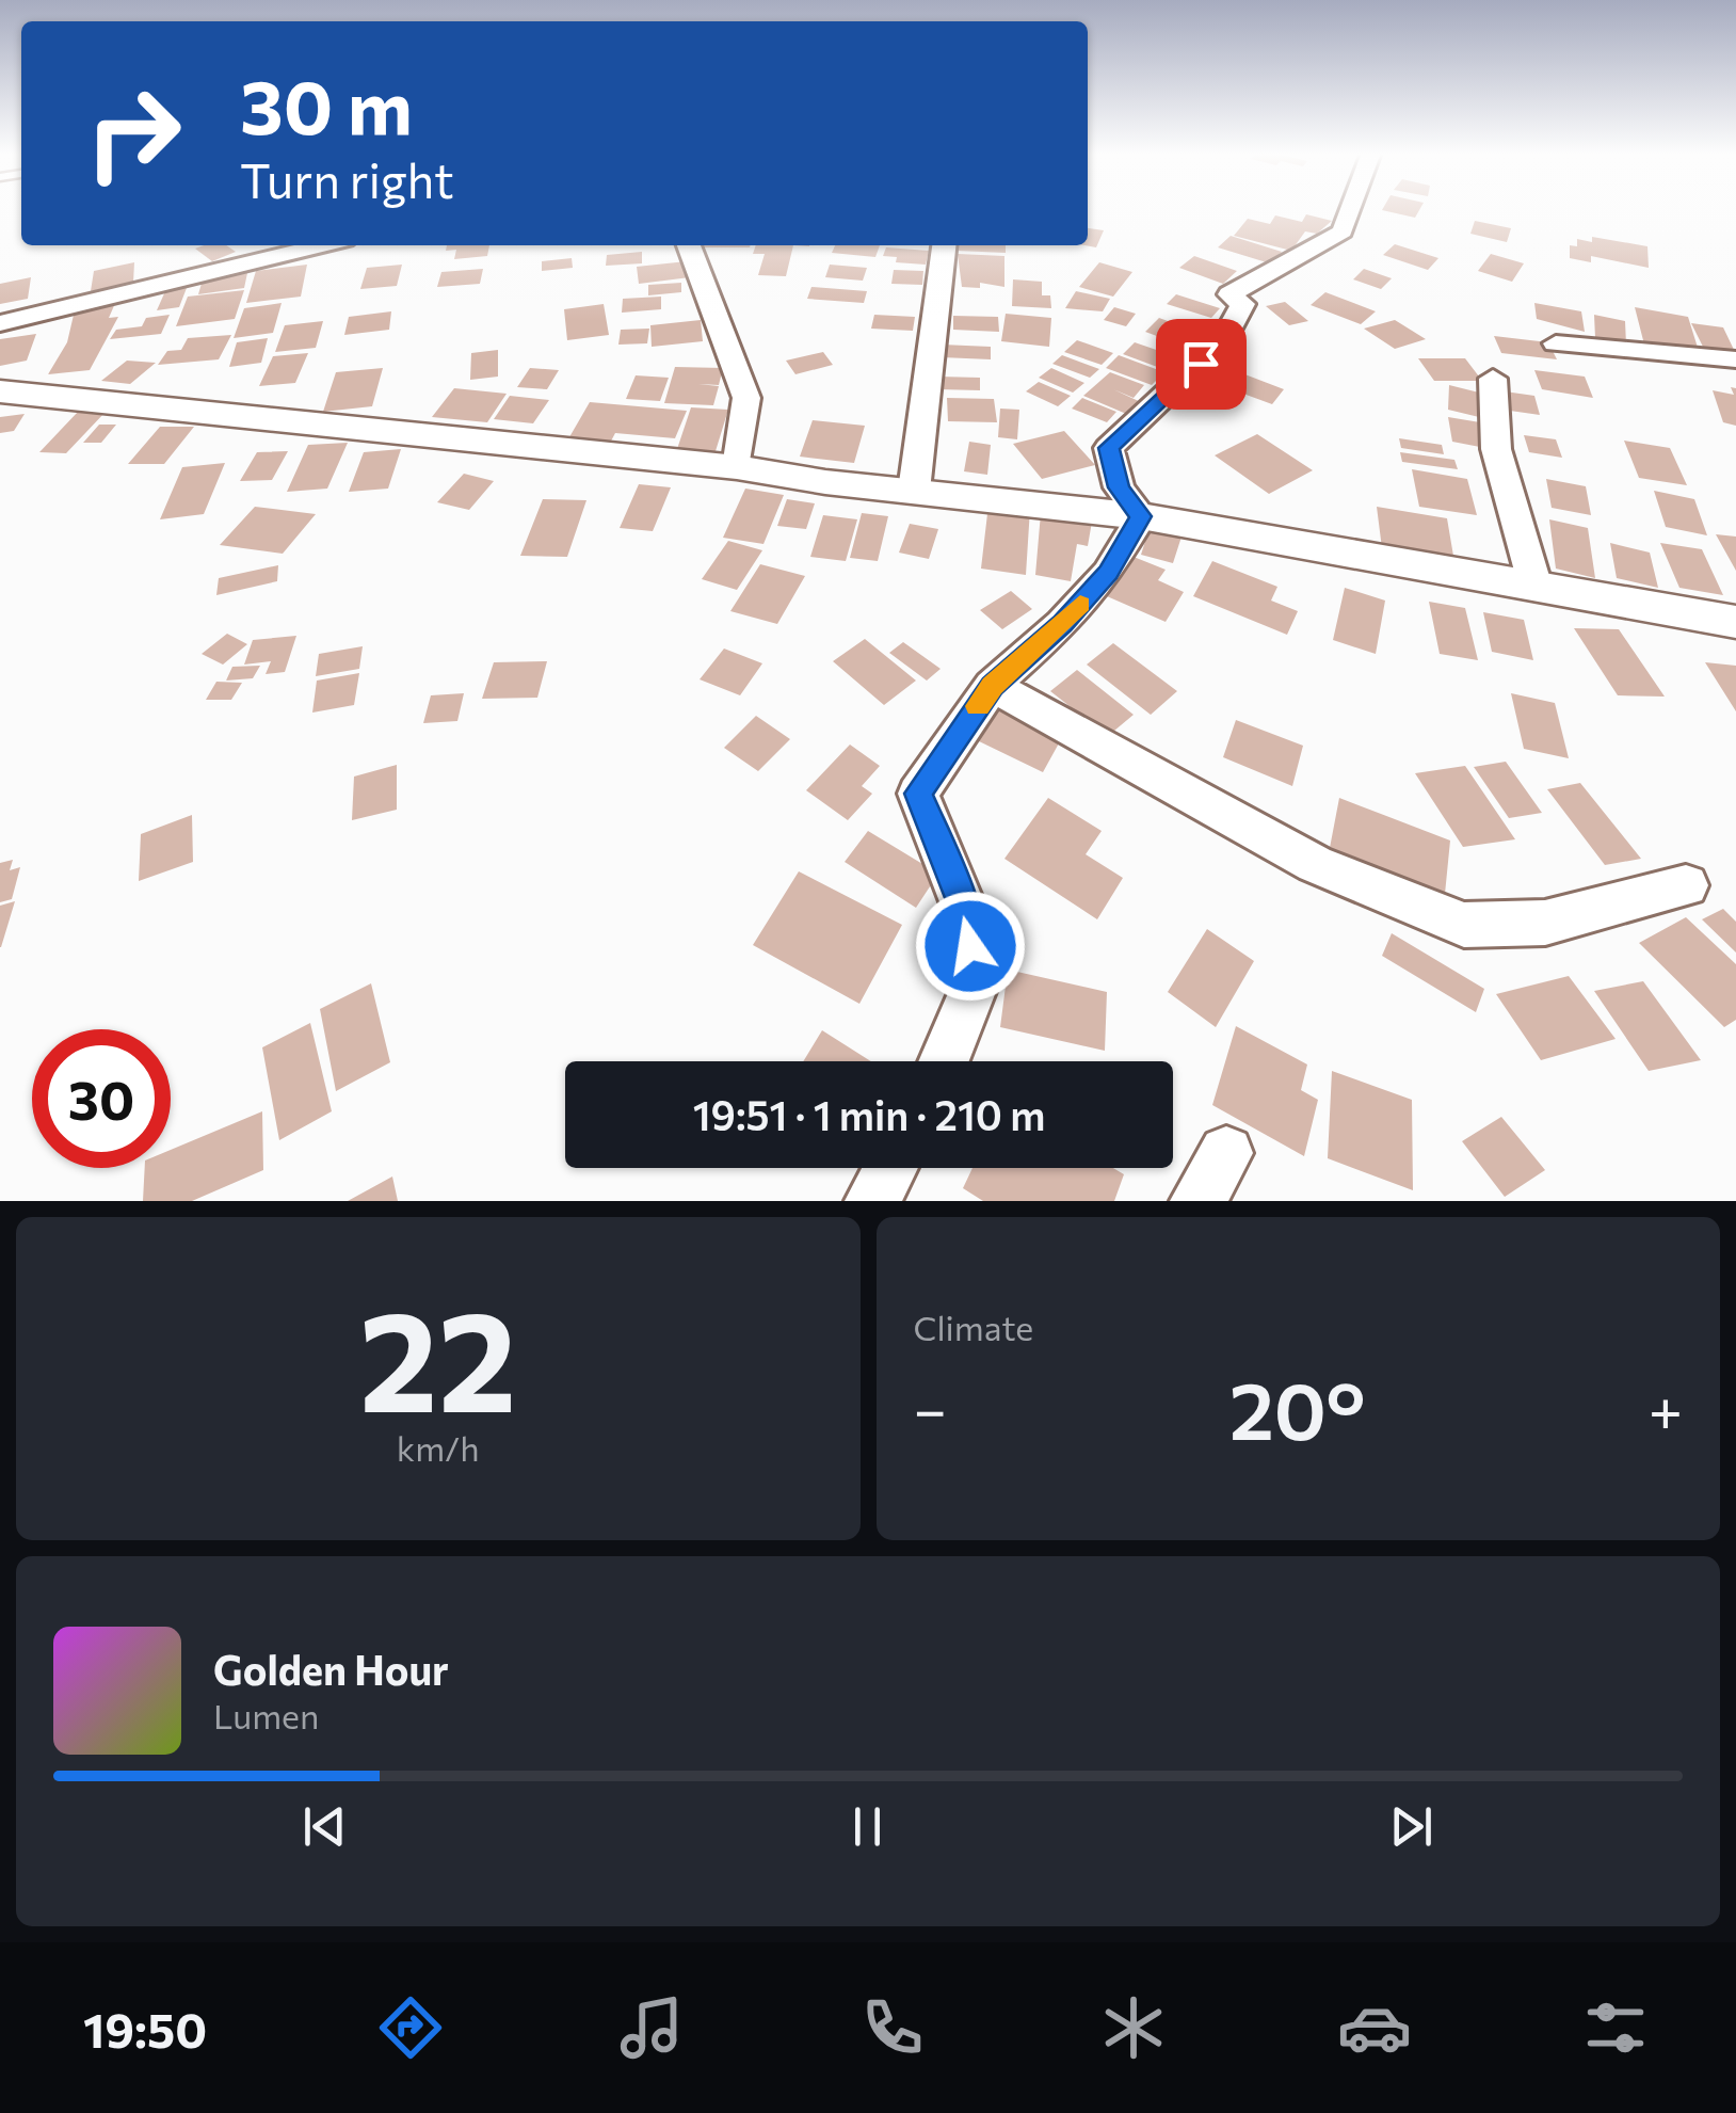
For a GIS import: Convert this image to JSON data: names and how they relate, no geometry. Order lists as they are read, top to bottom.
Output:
{
  "page": {
    "turn": ["30 m", "Turn right"],
    "limit": "30",
    "trip": "19:51 · 1 min · 210 m",
    "tile": [
      ["22", "km/h"],
      "Climate"
    ],
    "heat": ["−", "20°", "+"],
    "song": ["Golden Hour", "Lumen"],
    "tabs": "19:50"
  }
}
